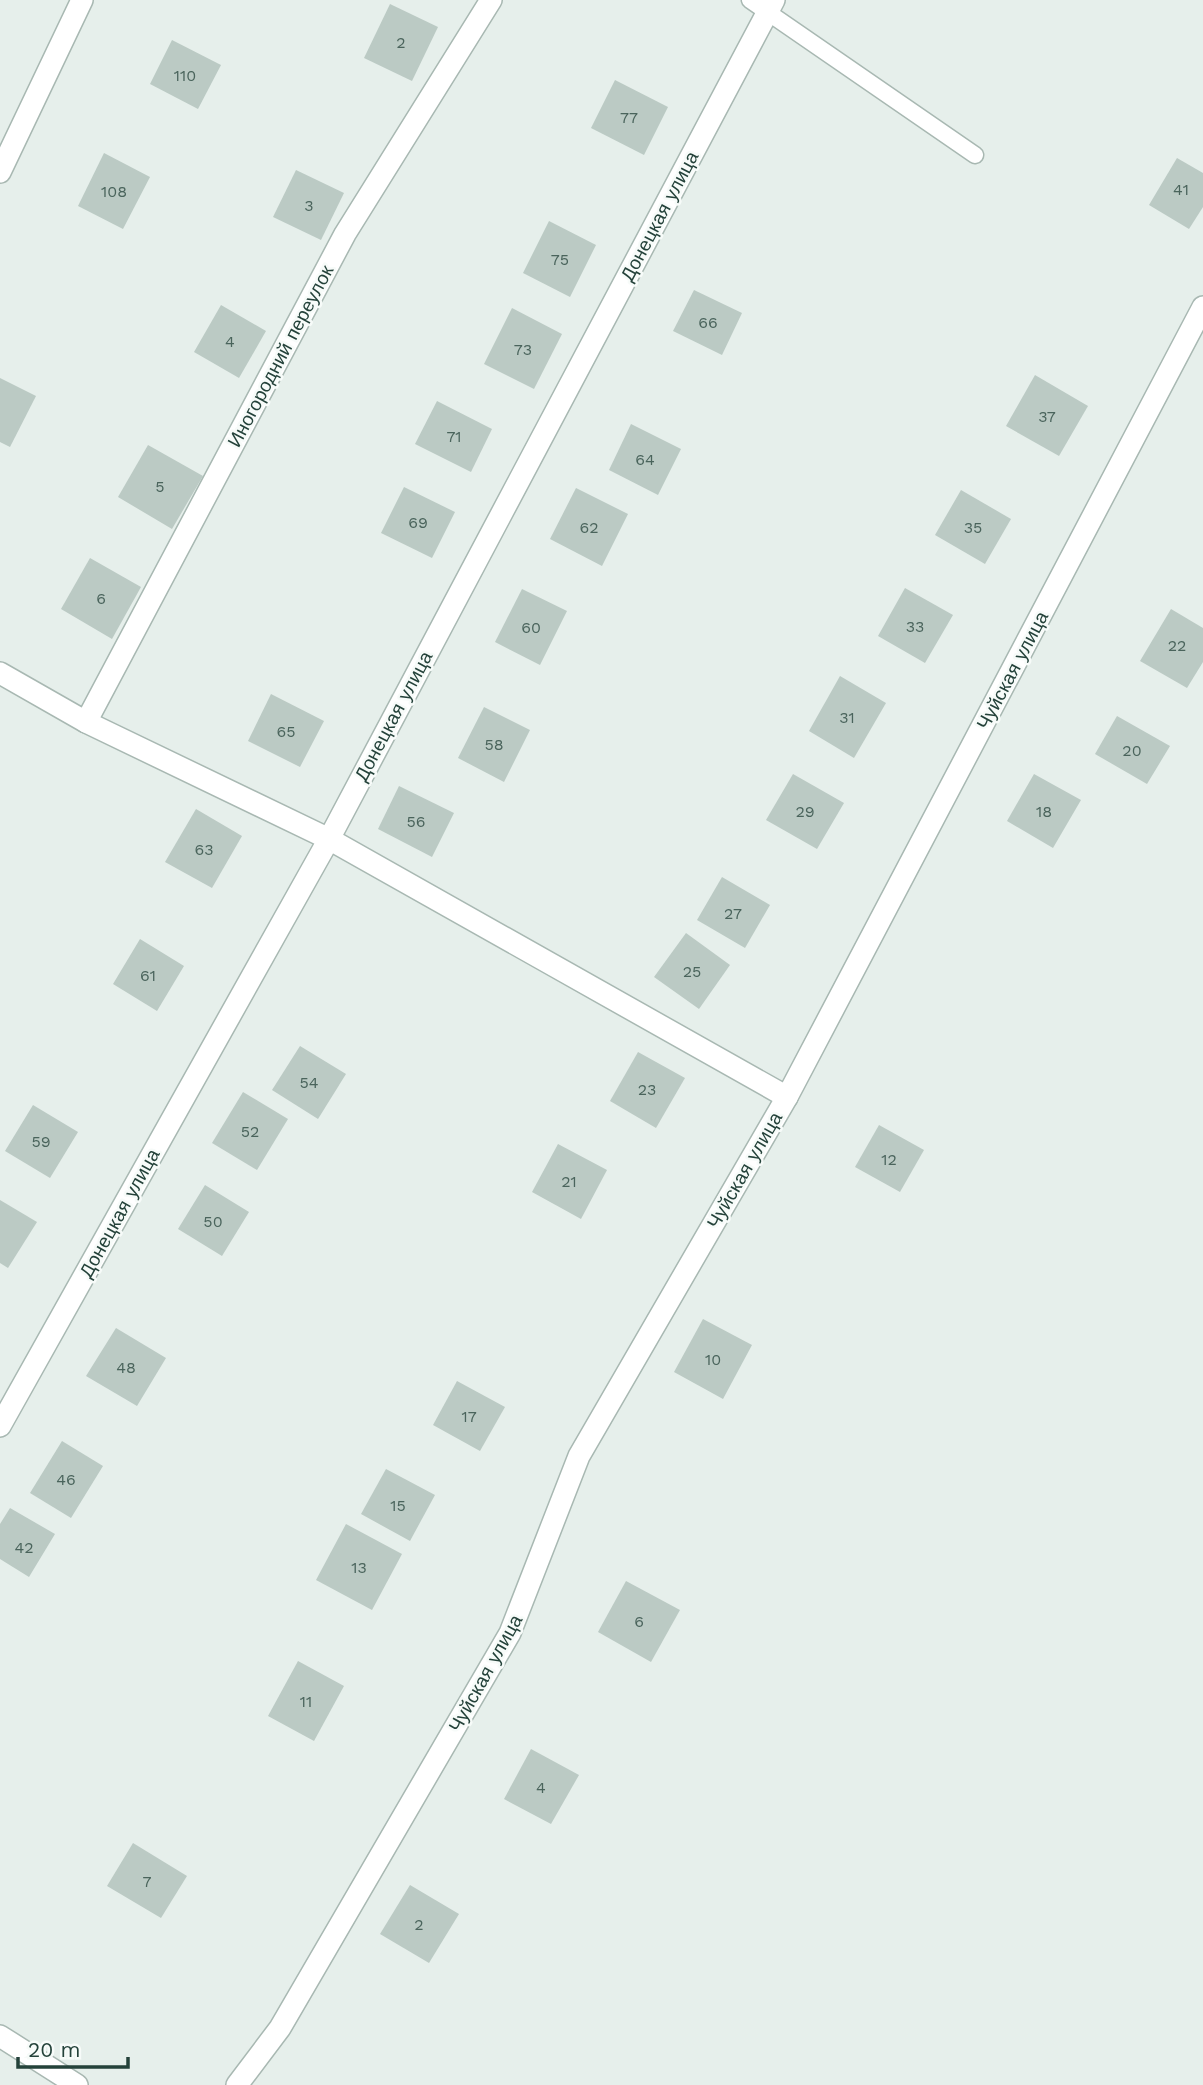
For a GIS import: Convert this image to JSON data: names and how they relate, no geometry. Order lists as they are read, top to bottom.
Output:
{
  "streets": {
    "street": ["Донецкая улица", "Иногородний переулок", "Чуйская улица"]
  },
  "house_numbers": [
    "2",
    "110",
    "77",
    "41",
    "108",
    "3",
    "75",
    "66",
    "4",
    "73",
    "37",
    "71",
    "64",
    "5",
    "69",
    "62",
    "35",
    "6",
    "33",
    "60",
    "22",
    "31",
    "65",
    "58",
    "20",
    "29",
    "18",
    "56",
    "63",
    "27",
    "25",
    "61",
    "54",
    "23",
    "52",
    "59",
    "12",
    "21",
    "50",
    "10",
    "48",
    "17",
    "46",
    "15",
    "42",
    "13",
    "6",
    "11",
    "4",
    "7",
    "2"
  ],
  "scale_bar": "20 m"
}
